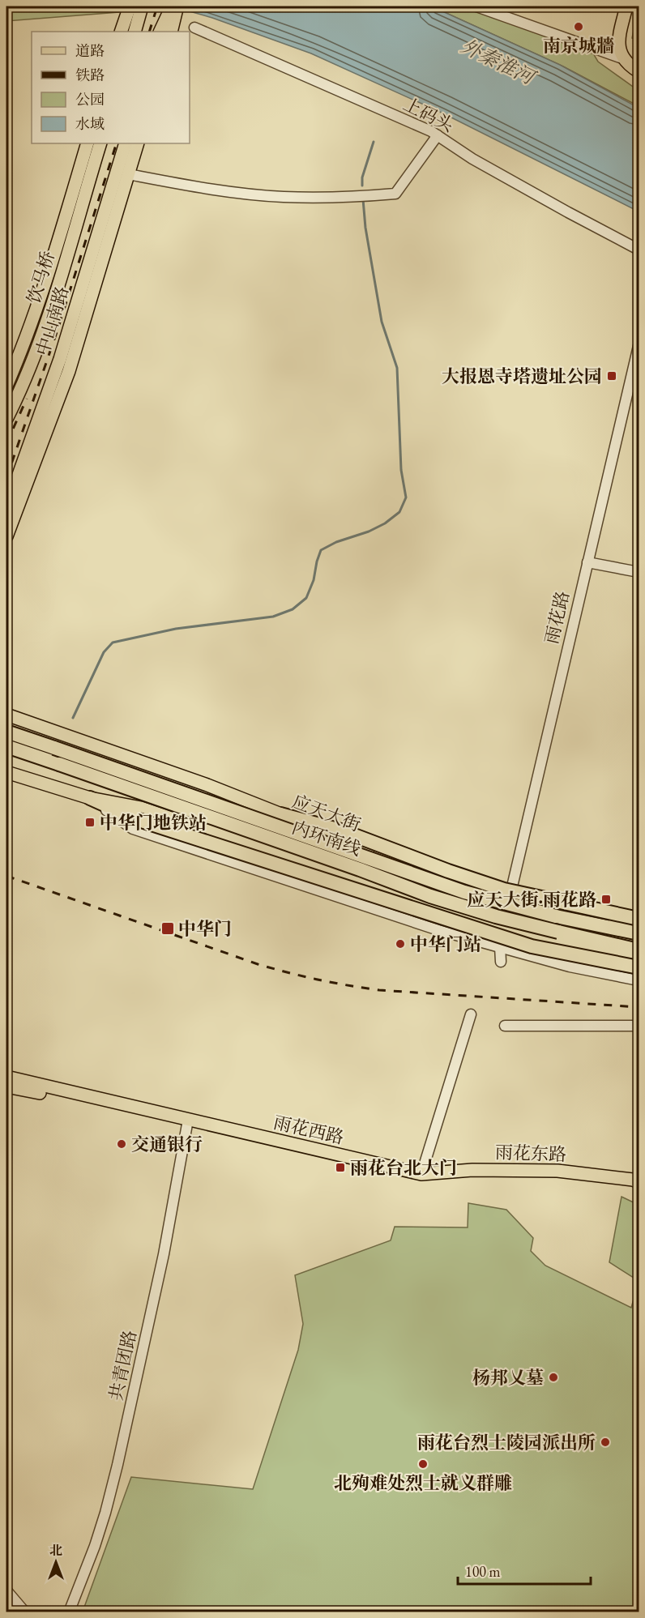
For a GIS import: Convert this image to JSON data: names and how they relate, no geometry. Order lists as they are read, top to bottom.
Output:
{
  "streets": {
    "highway": ["内环南线"],
    "main road": [
      "饮马桥",
      "中山南路",
      "应天大街",
      "雨花西路",
      "雨花东路"
    ],
    "street": ["上码头", "雨花路", "共青团路"]
  },
  "crossings": [
    ["雨花路", "应天大街"],
    ["雨花西路", "雨花东路"],
    ["雨花西路", "共青团路"]
  ],
  "water": ["外秦淮河"],
  "places": {
    "other": [
      "南京城牆",
      "中华门站",
      "交通银行",
      "杨邦乂墓",
      "雨花台烈士陵园派出所",
      "北殉难处烈士就义群雕"
    ],
    "transit": [
      "大报恩寺塔遗址公园",
      "中华门地铁站",
      "应天大街·雨花路",
      "中华门",
      "雨花台北大门"
    ]
  },
  "legend": [
    "道路",
    "铁路",
    "公园",
    "水域"
  ],
  "scale_bar": "100 m",
  "north": "top"
}
